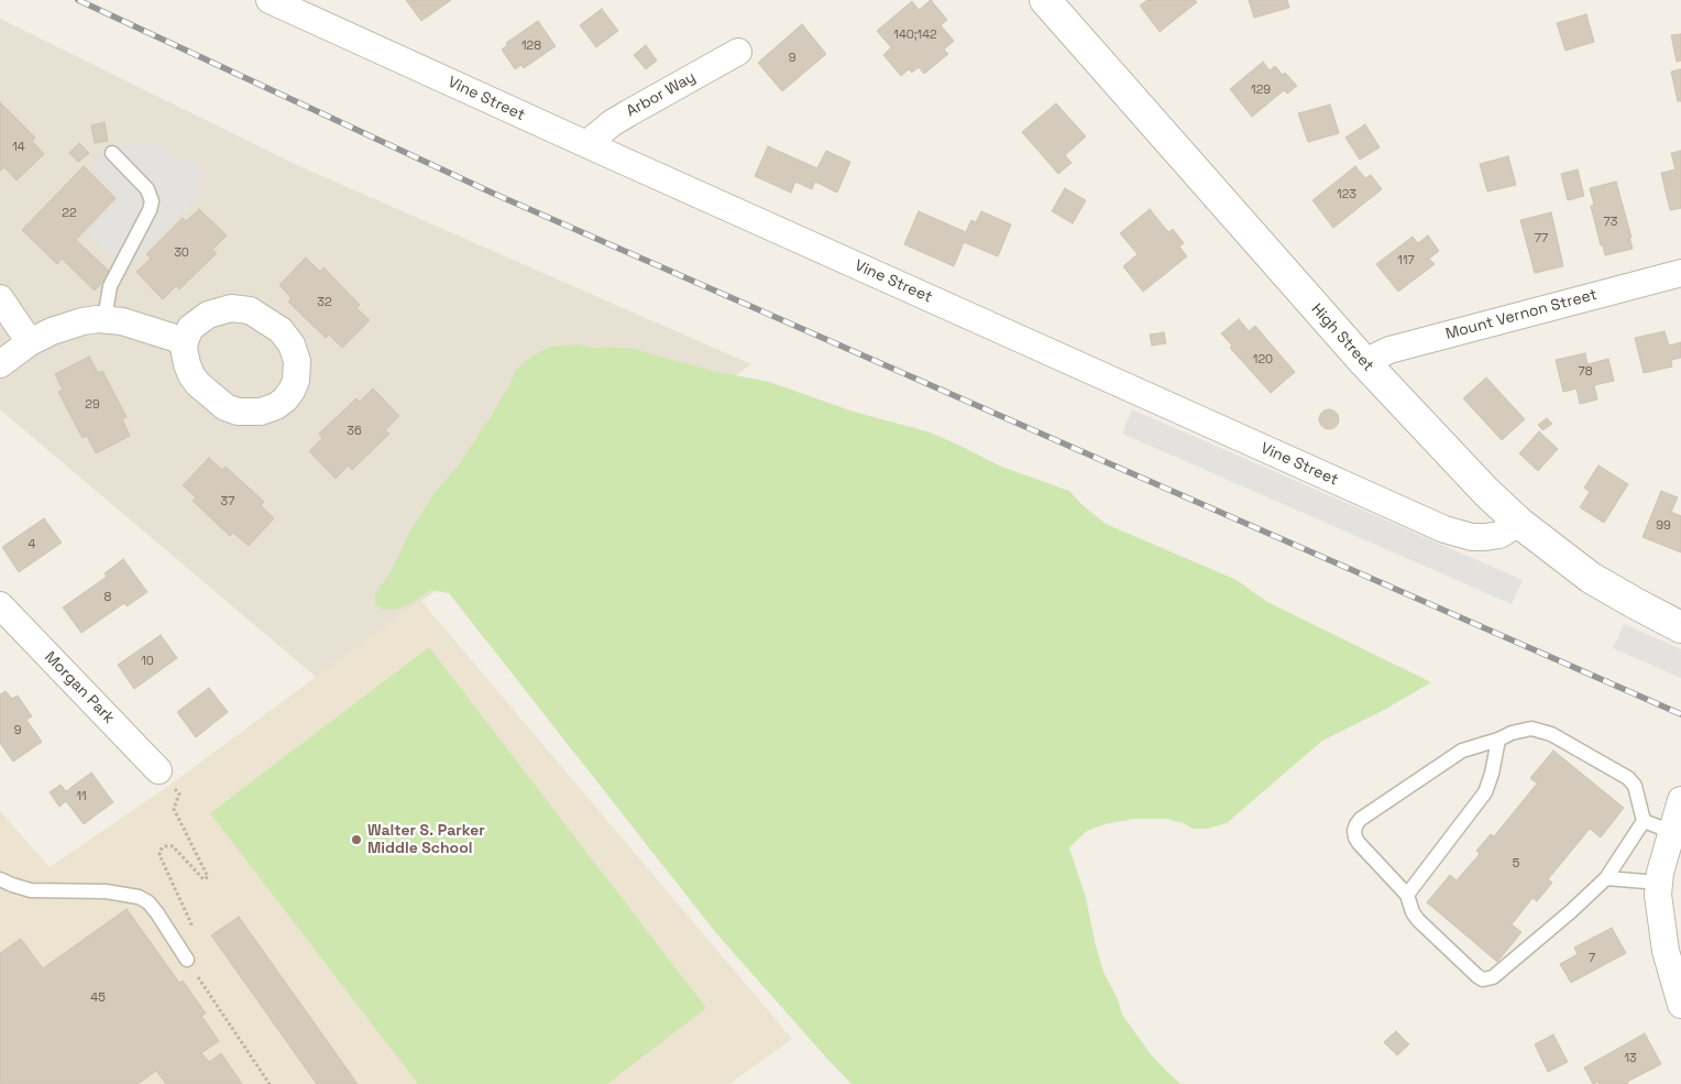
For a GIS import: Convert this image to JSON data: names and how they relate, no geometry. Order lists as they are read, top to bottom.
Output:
{
  "streets": {
    "street": [
      "Arbor Way",
      "Vine Street",
      "Mount Vernon Street",
      "High Street",
      "Morgan Park"
    ]
  },
  "crossings": [
    ["Arbor Way", "Vine Street"],
    ["Vine Street", "High Street"],
    ["Mount Vernon Street", "High Street"]
  ],
  "places": ["Walter S. Parker Middle School"],
  "house_numbers": [
    "140;142",
    "128",
    "9",
    "129",
    "14",
    "123",
    "22",
    "73",
    "77",
    "30",
    "117",
    "32",
    "120",
    "78",
    "29",
    "36",
    "37",
    "99",
    "4",
    "8",
    "10",
    "9",
    "11",
    "5",
    "7",
    "45",
    "13"
  ]
}
